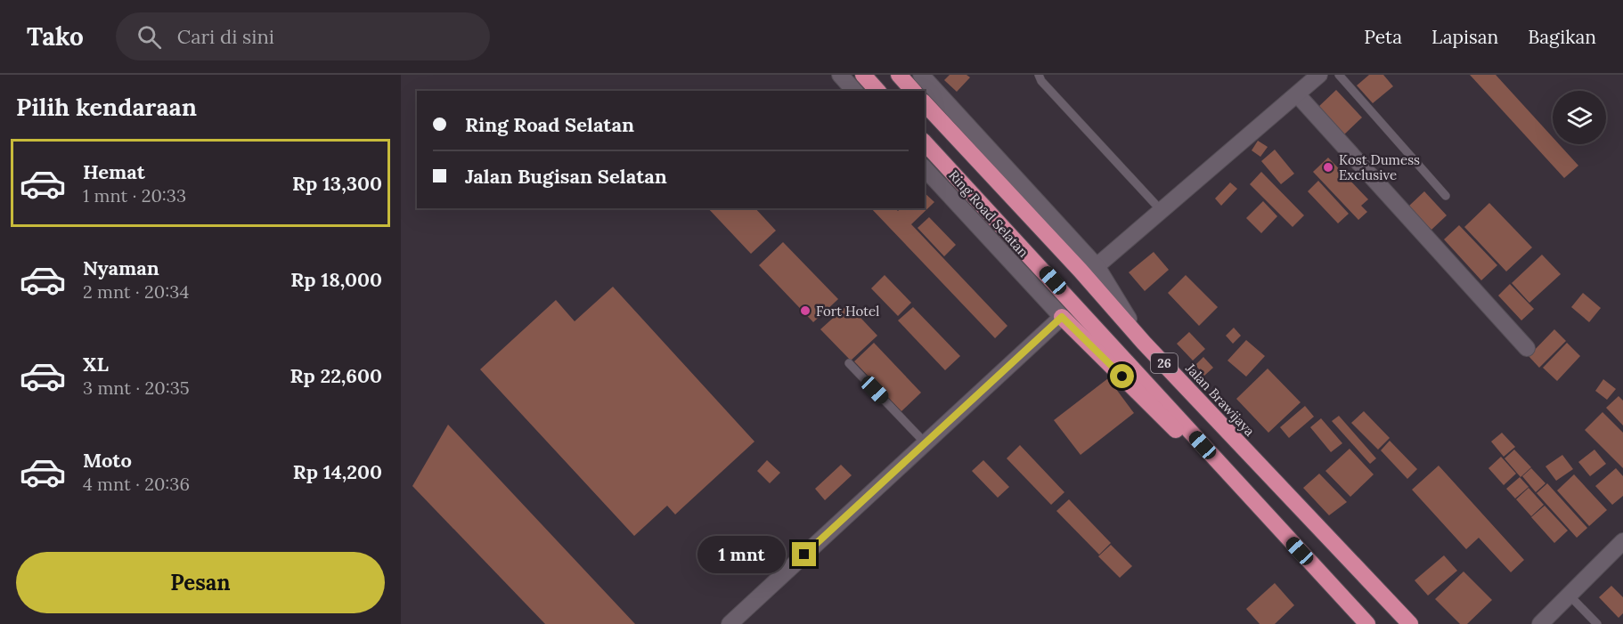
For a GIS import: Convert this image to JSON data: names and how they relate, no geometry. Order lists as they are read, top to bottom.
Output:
{
  "streets": {
    "highway": ["Ring Road Selatan", "26", "Jalan Brawijaya"]
  },
  "crossings": [
    ["Ring Road Selatan", "26"]
  ],
  "places": ["Kost Dumess Exclusive", "Fort Hotel"],
  "page": {
    "header": "Tako",
    "search": "Cari di sini",
    "nav": ["Peta", "Lapisan", "Bagikan"],
    "heading": "Pilih kendaraan",
    "banner": ["Ring Road Selatan", "Jalan Bugisan Selatan"],
    "list": [
      {
        "name": "Hemat",
        "note": "1 mnt · 20:33",
        "value": "Rp 13,300"
      },
      {
        "name": "Nyaman",
        "note": "2 mnt · 20:34",
        "value": "Rp 18,000"
      },
      {
        "name": "XL",
        "note": "3 mnt · 20:35",
        "value": "Rp 22,600"
      },
      {
        "name": "Moto",
        "note": "4 mnt · 20:36",
        "value": "Rp 14,200"
      }
    ],
    "bubble": "1 mnt",
    "buttons": "Pesan"
  }
}
